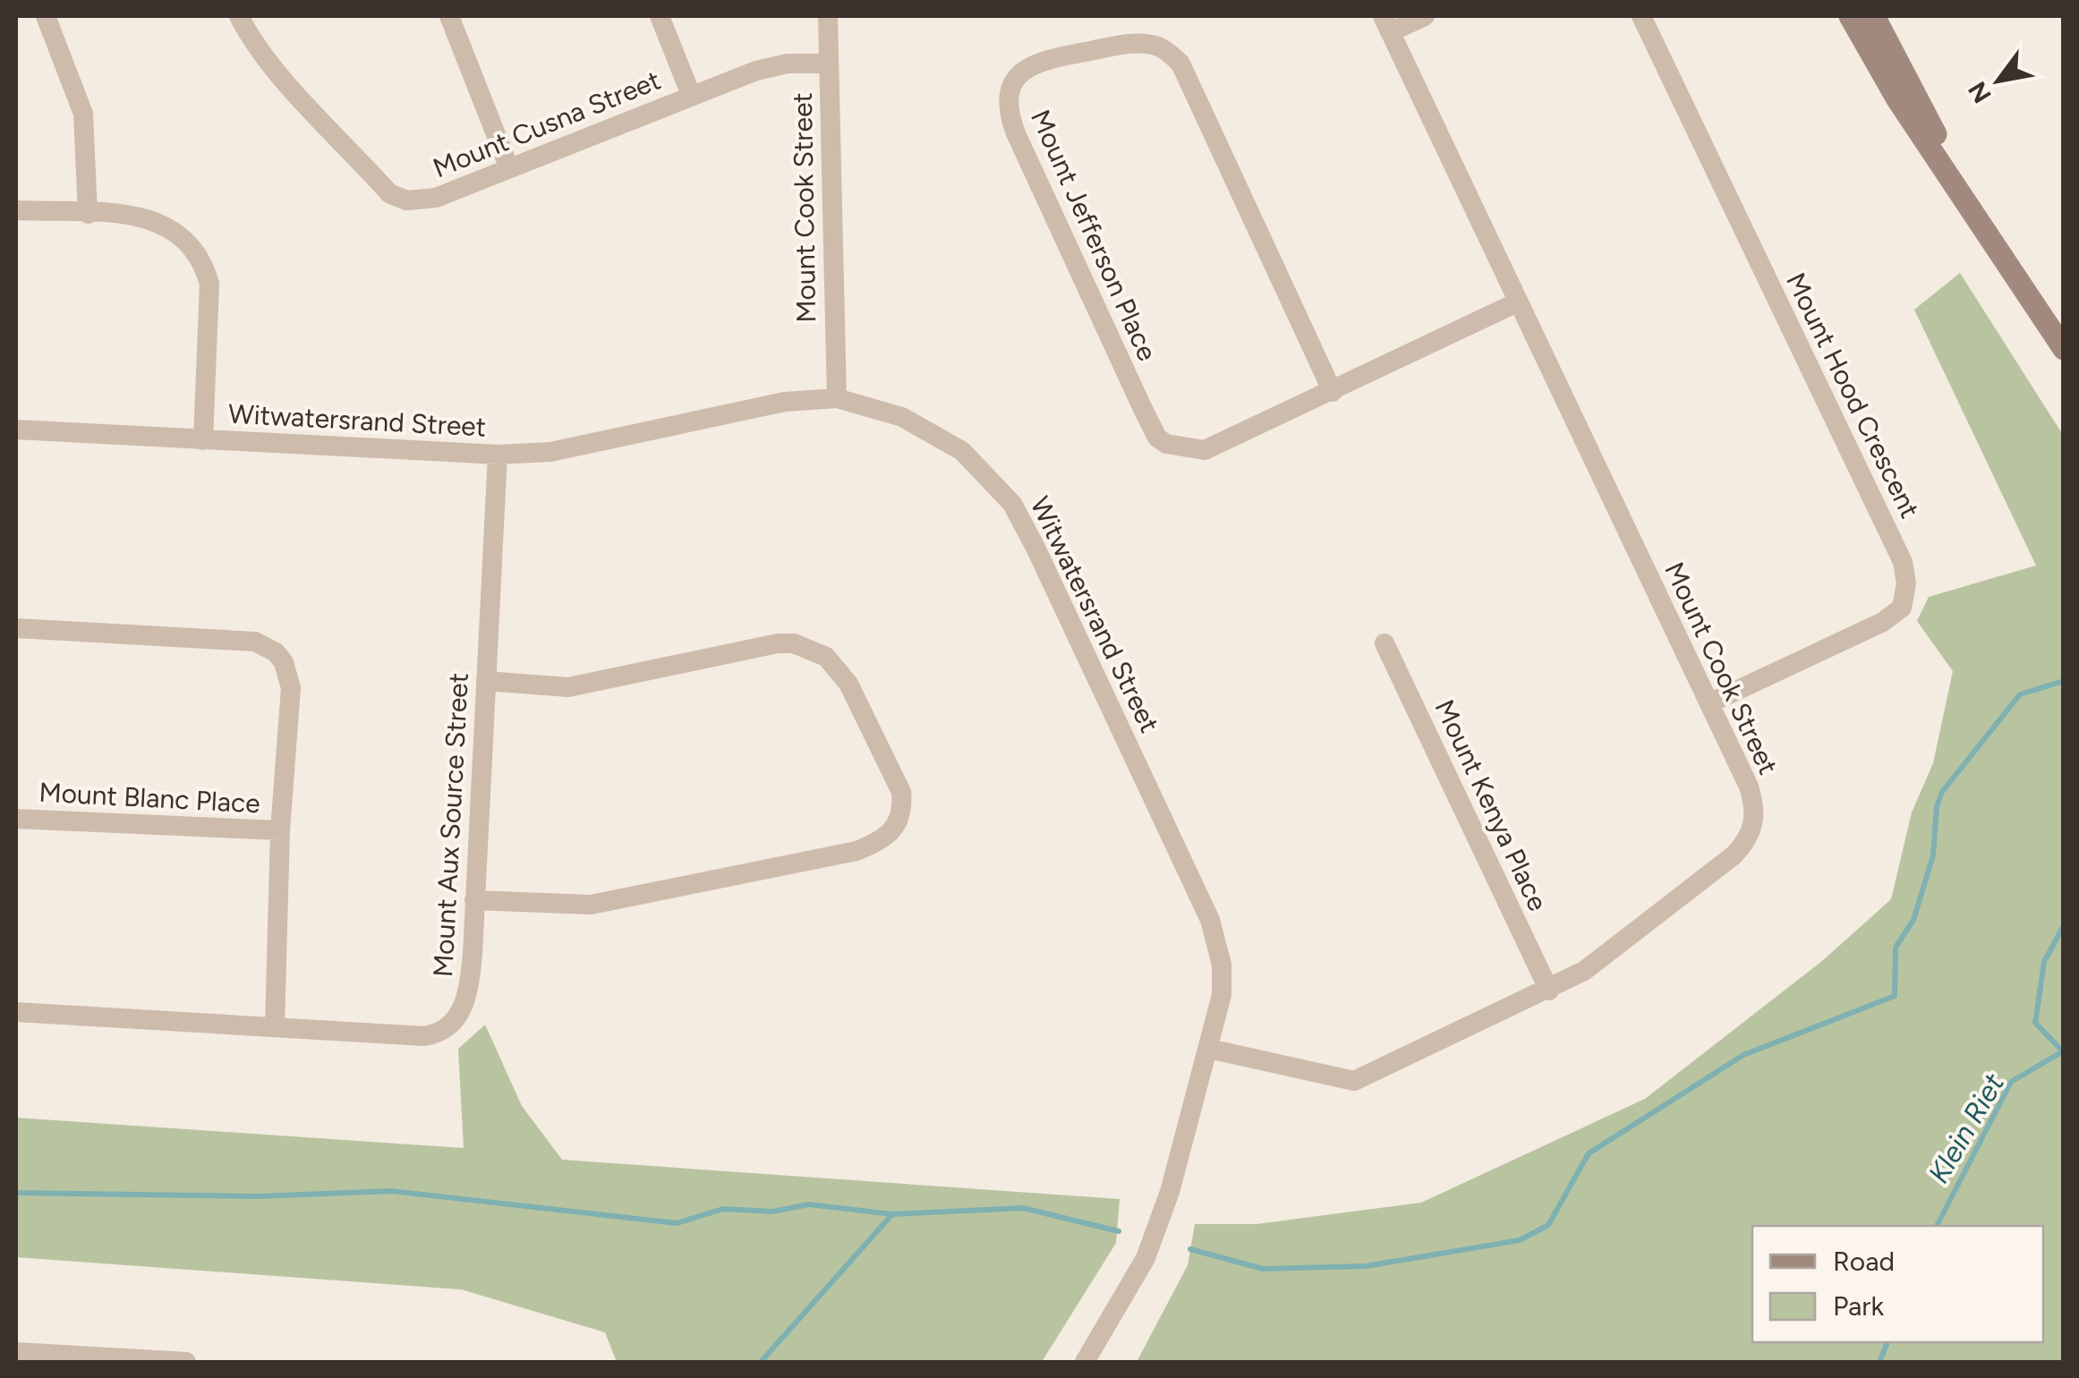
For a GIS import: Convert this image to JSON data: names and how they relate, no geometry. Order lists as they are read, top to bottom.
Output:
{
  "streets": {
    "street": [
      "Mount Cusna Street",
      "Mount Cook Street",
      "Mount Jefferson Place",
      "Mount Hood Crescent",
      "Witwatersrand Street",
      "Mount Blanc Place",
      "Mount Kenya Place",
      "Mount Aux Source Street"
    ]
  },
  "crossings": [
    ["Mount Cusna Street", "Mount Cook Street"],
    ["Mount Cook Street", "Mount Jefferson Place"],
    ["Mount Cook Street", "Mount Hood Crescent"],
    ["Mount Cook Street", "Witwatersrand Street"],
    ["Mount Cook Street", "Mount Kenya Place"],
    ["Witwatersrand Street", "Mount Aux Source Street"],
    ["Mount Blanc Place", "Mount Aux Source Street"]
  ],
  "water": ["Klein Riet"],
  "legend": ["Road", "Park"],
  "north": "bottom left"
}
